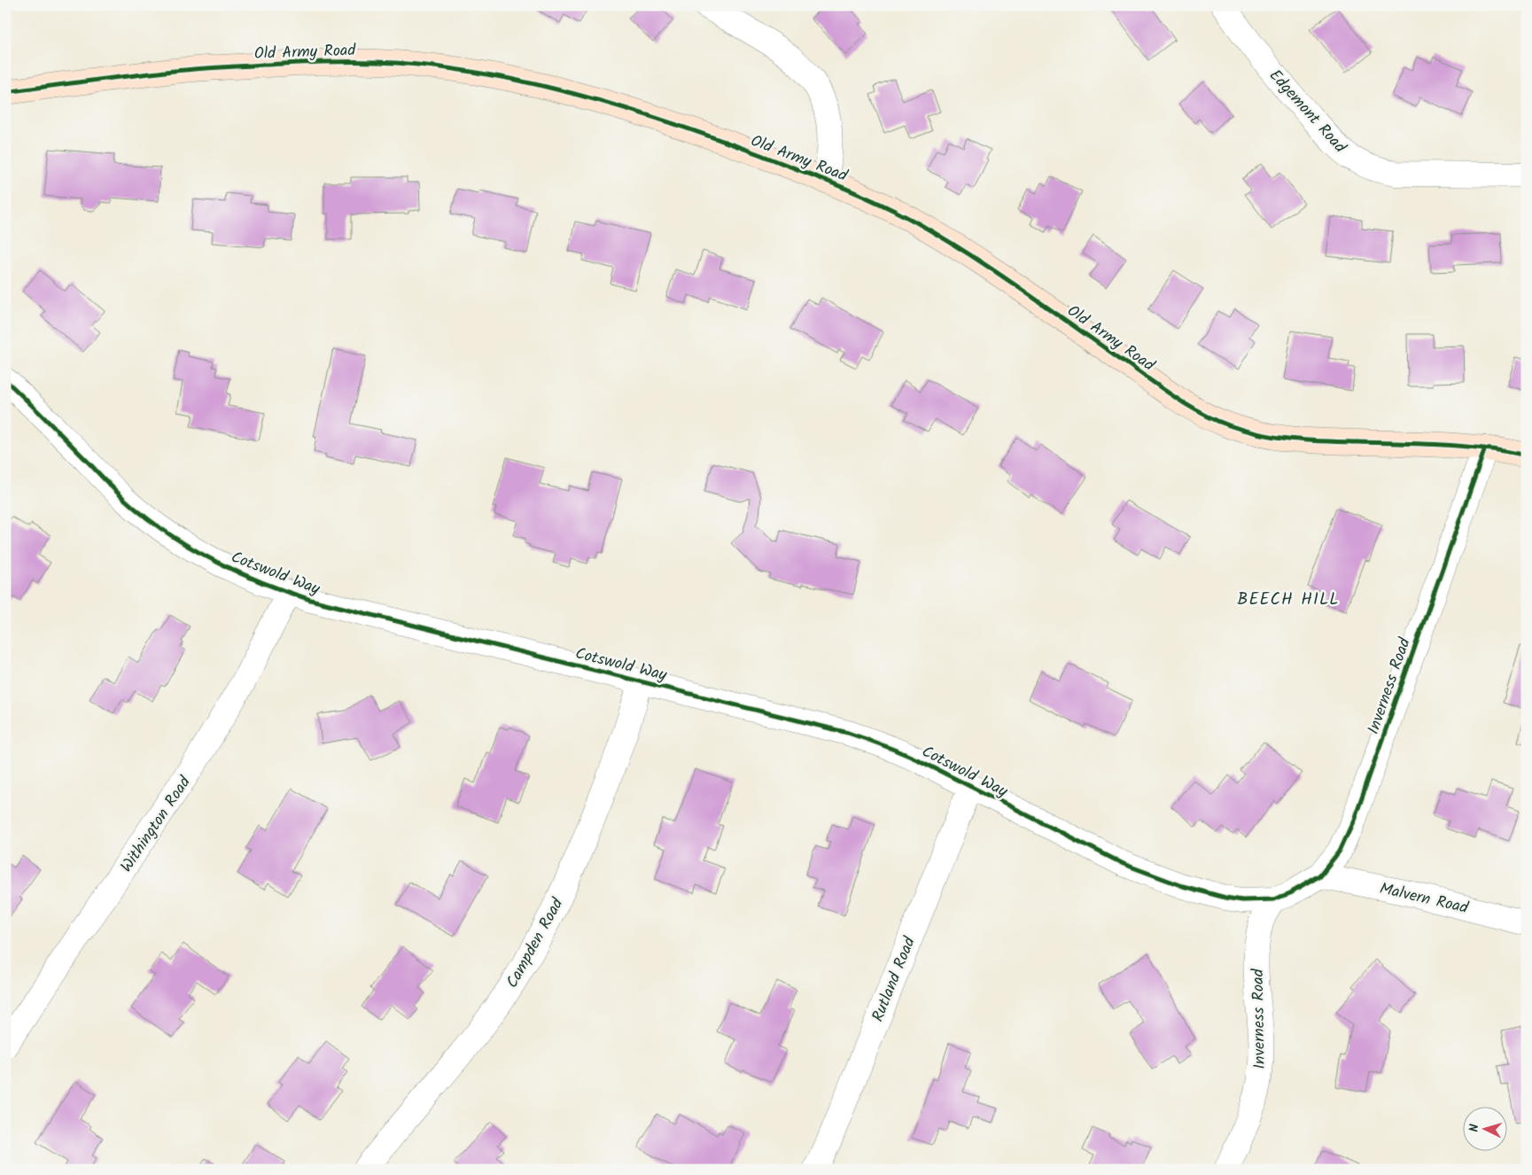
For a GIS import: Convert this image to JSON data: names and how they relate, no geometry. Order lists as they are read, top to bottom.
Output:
{
  "streets": {
    "street": [
      "Old Army Road",
      "Edgemont Road",
      "Cotswold Way",
      "Inverness Road",
      "Withington Road",
      "Malvern Road",
      "Campden Road",
      "Rutland Road"
    ]
  },
  "crossings": [
    ["Old Army Road", "Inverness Road"],
    ["Cotswold Way", "Inverness Road"],
    ["Cotswold Way", "Withington Road"],
    ["Cotswold Way", "Campden Road"],
    ["Cotswold Way", "Rutland Road"],
    ["Inverness Road", "Malvern Road"]
  ],
  "districts": ["BEECH HILL"],
  "north": "left"
}
